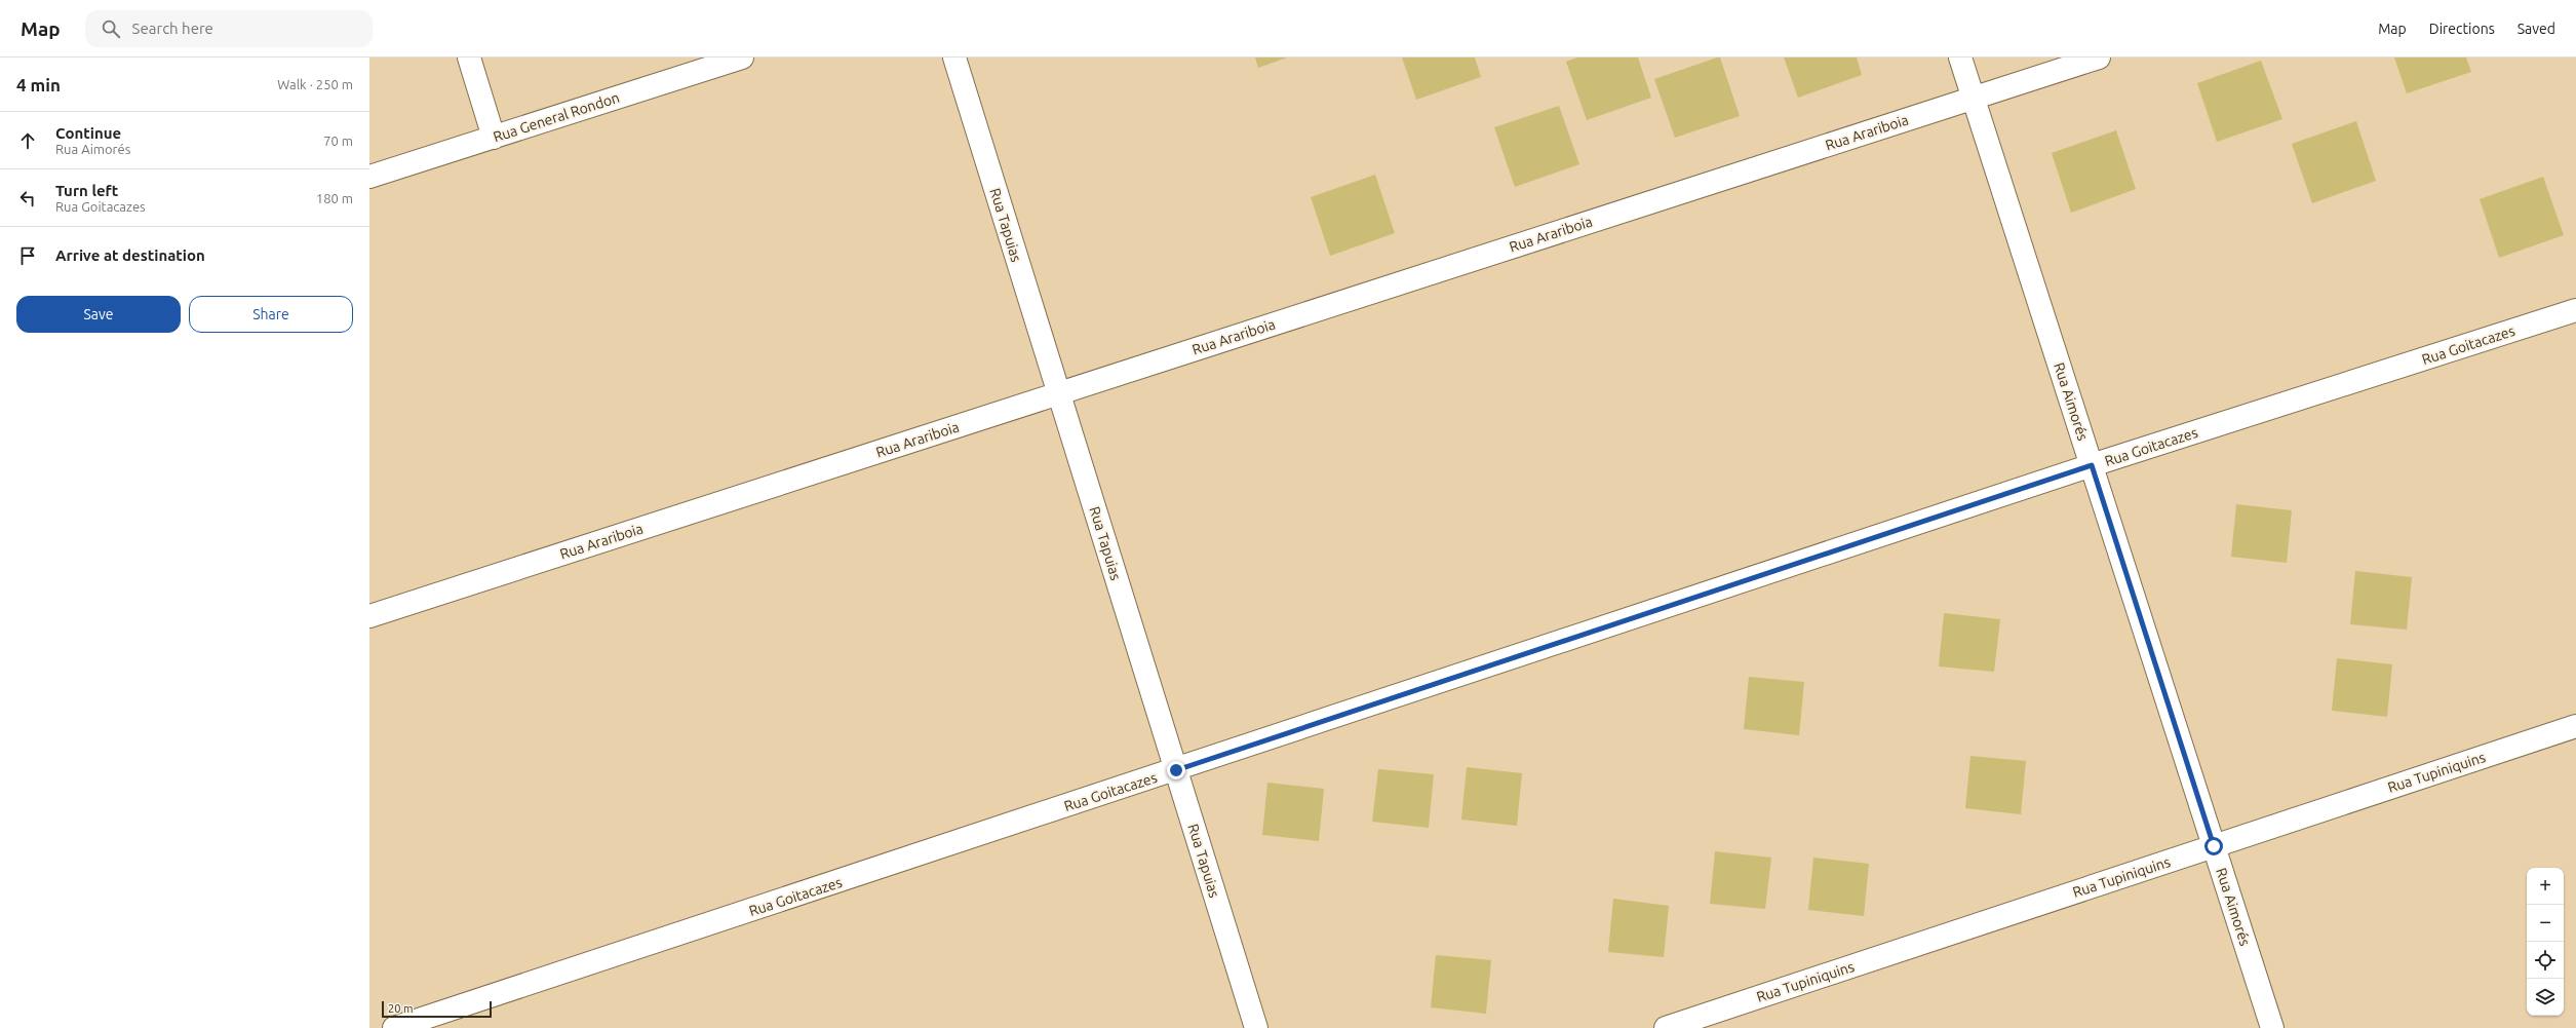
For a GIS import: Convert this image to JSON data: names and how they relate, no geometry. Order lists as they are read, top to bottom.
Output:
{
  "streets": {
    "street": [
      "Rua General Rondon",
      "Rua Arariboia",
      "Rua Tapuias",
      "Rua Goitacazes",
      "Rua Aimorés",
      "Rua Tupiniquins"
    ]
  },
  "crossings": [
    ["Rua Arariboia", "Rua Tapuias"],
    ["Rua Arariboia", "Rua Aimorés"],
    ["Rua Tapuias", "Rua Goitacazes"],
    ["Rua Goitacazes", "Rua Aimorés"],
    ["Rua Aimorés", "Rua Tupiniquins"]
  ],
  "scale_bar": "20 m",
  "page": {
    "header": "Map",
    "search": "Search here",
    "nav": ["Map", "Directions", "Saved"],
    "heading": ["4 min", "Walk · 250 m"],
    "list": [
      ["Continue", "Rua Aimorés", "70 m"],
      ["Turn left", "Rua Goitacazes", "180 m"],
      "Arrive at destination"
    ],
    "buttons": ["Save", "Share"],
    "map_buttons": ["+", "−"],
    "scale": "20 m"
  }
}
